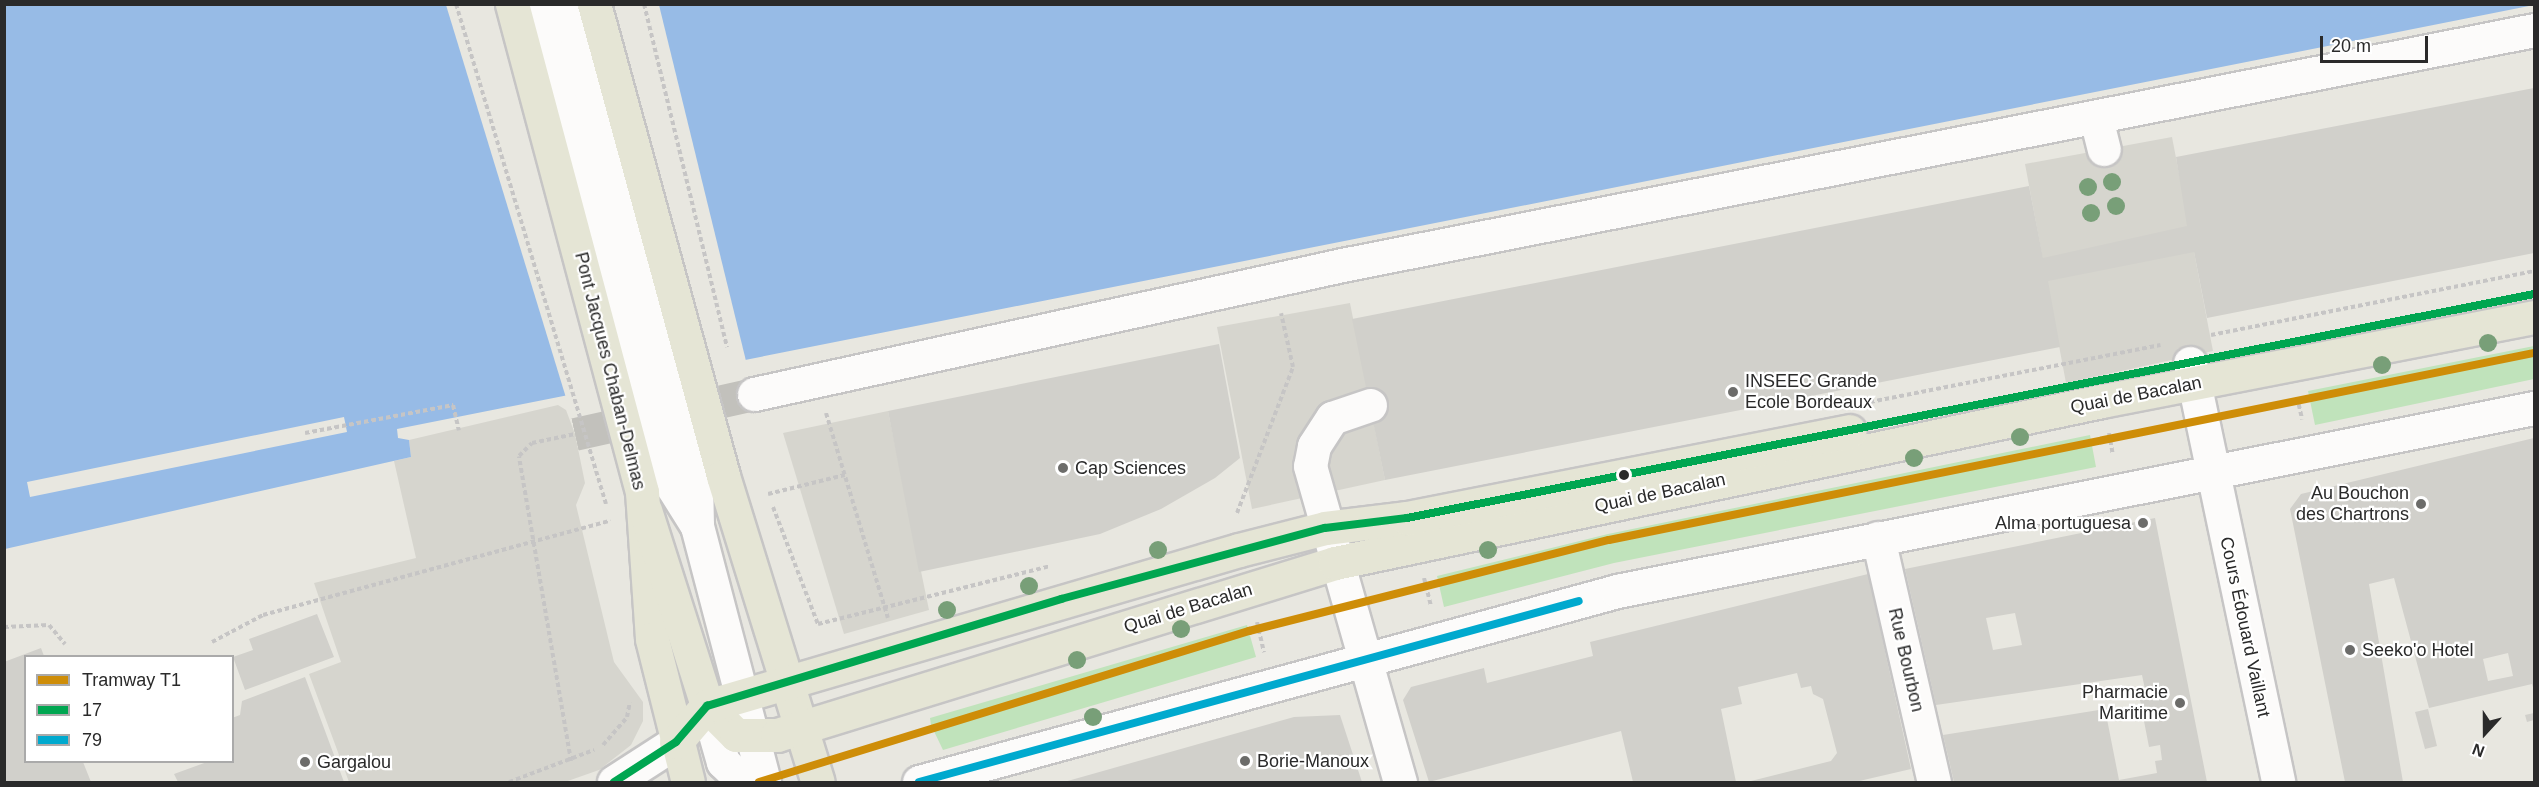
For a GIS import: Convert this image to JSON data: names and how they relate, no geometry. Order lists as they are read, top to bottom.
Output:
{
  "streets": {
    "main road": ["Pont Jacques Chaban-Delmas", "Quai de Bacalan"],
    "street": ["Cours Édouard Vaillant", "Rue Bourbon"]
  },
  "crossings": [
    ["Pont Jacques Chaban-Delmas", "Quai de Bacalan"],
    ["Quai de Bacalan", "Cours Édouard Vaillant"]
  ],
  "places": [
    "INSEEC Grande Ecole Bordeaux",
    "Cap Sciences",
    "Au Bouchon des Chartrons",
    "Alma portuguesa",
    "Seeko'o Hotel",
    "Pharmacie Maritime",
    "Borie-Manoux",
    "Gargalou"
  ],
  "lines": ["transit line 17", "tram line T1", "transit line 79"],
  "legend": ["Tramway T1", "17", "79"],
  "scale_bar": "20 m",
  "north": "bottom"
}
